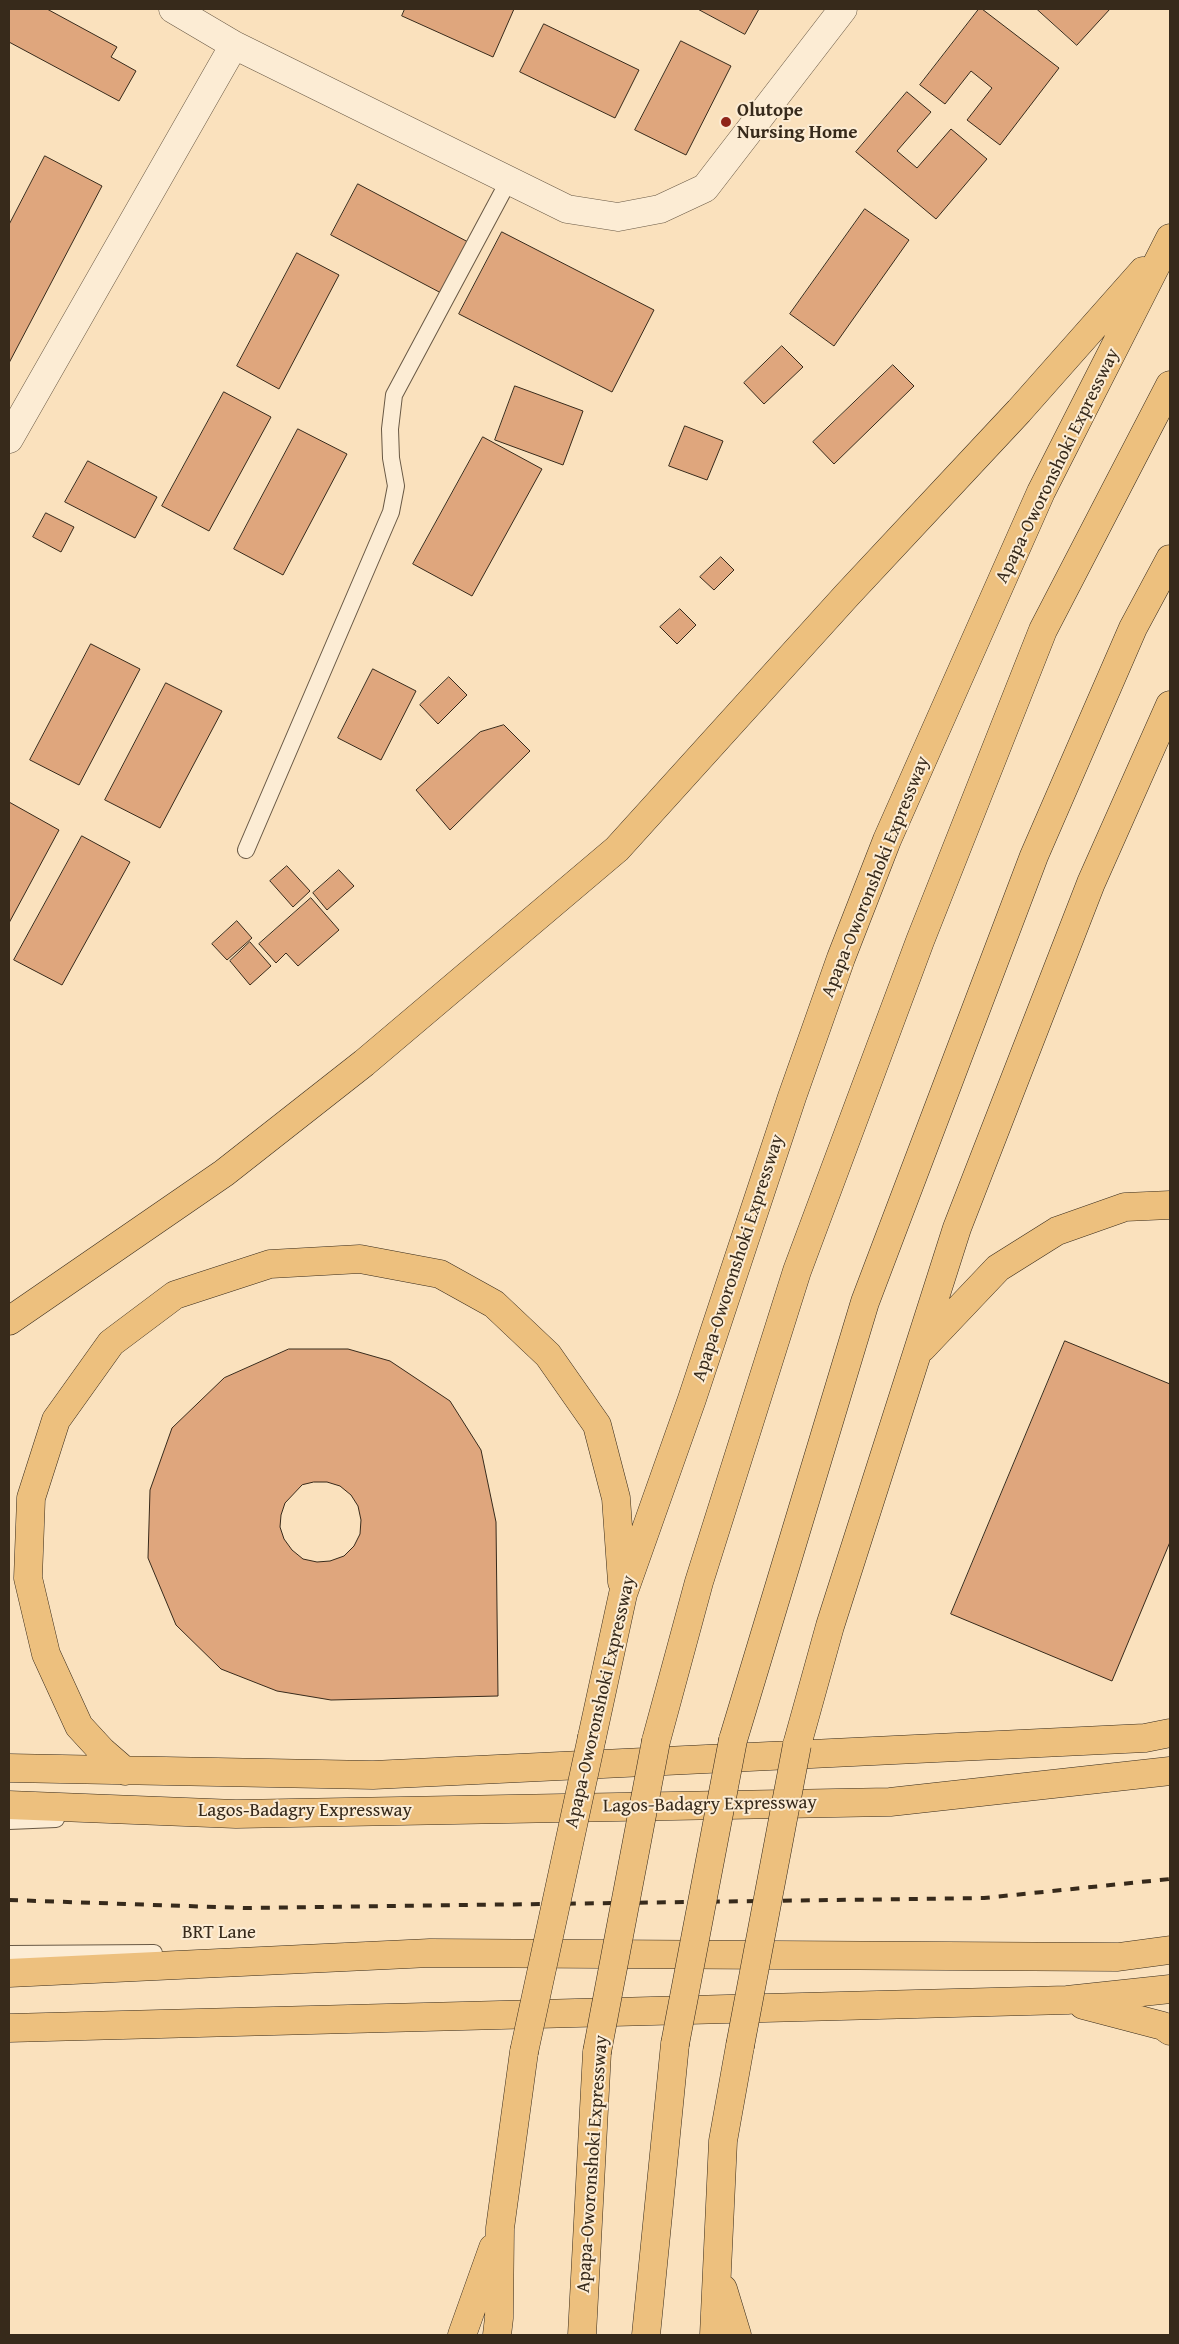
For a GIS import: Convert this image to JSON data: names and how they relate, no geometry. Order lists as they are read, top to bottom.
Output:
{
  "streets": {
    "main road": ["Apapa-Oworonshoki Expressway", "Lagos-Badagry Expressway"],
    "lane": ["BRT Lane"]
  },
  "places": ["Olutope Nursing Home"]
}
